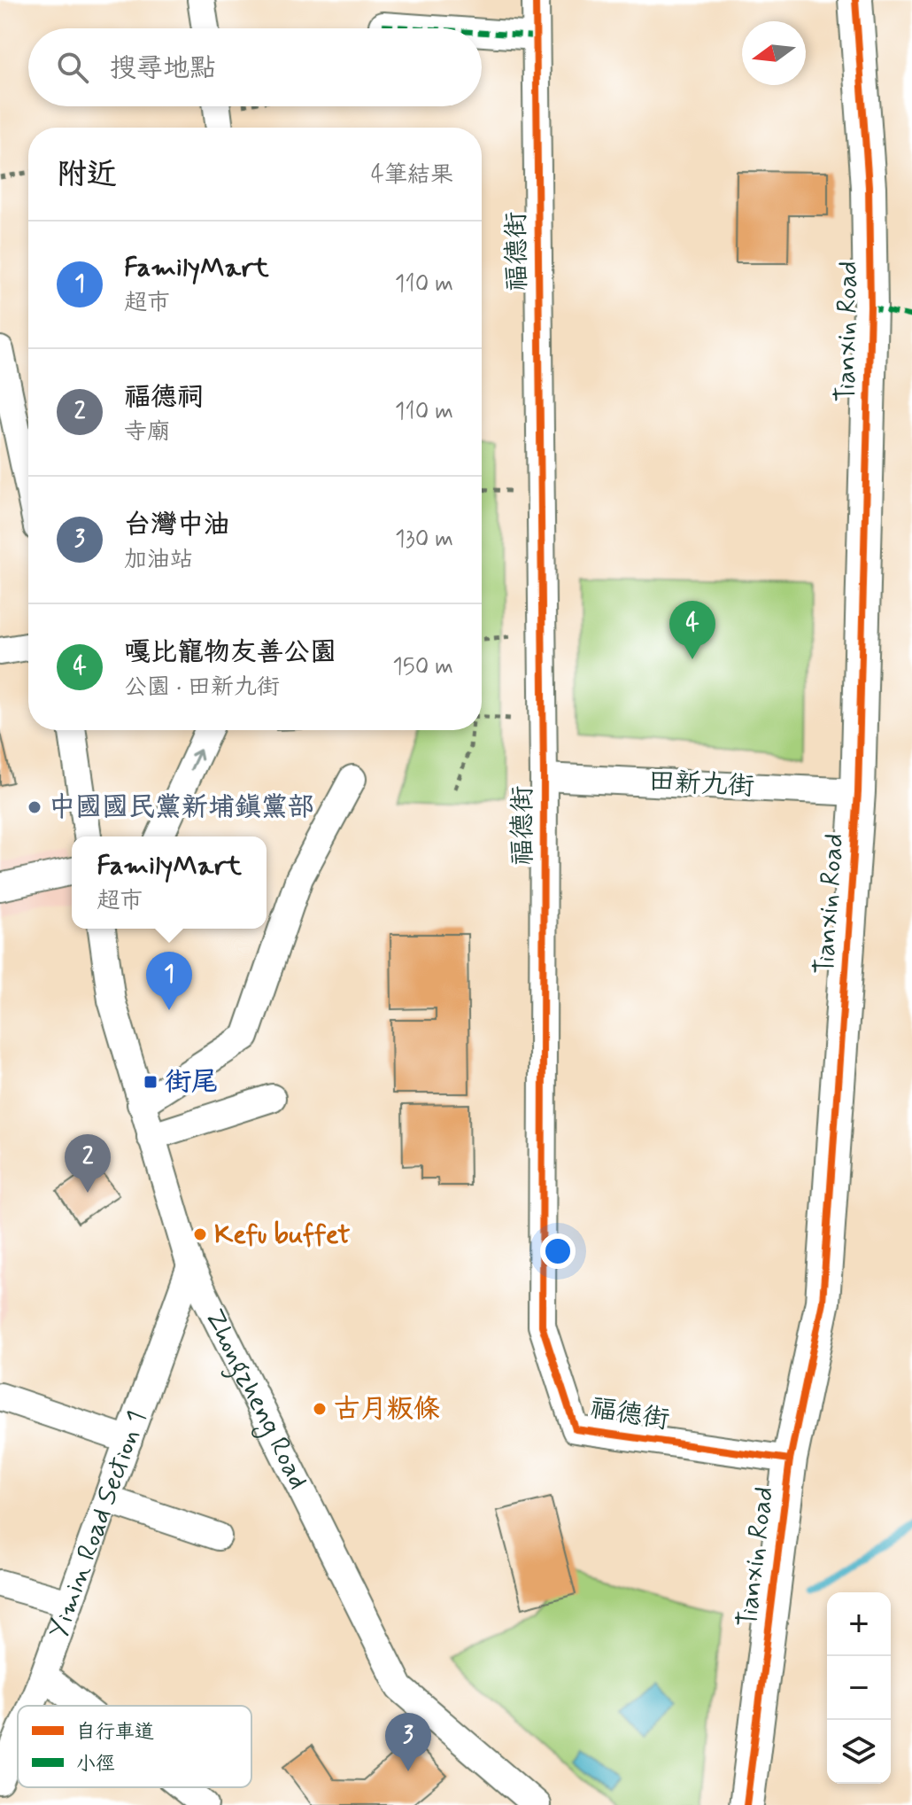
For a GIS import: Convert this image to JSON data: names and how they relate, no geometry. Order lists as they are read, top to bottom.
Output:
{
  "streets": {
    "main road": ["Tianxin Road"],
    "street": [
      "福德街",
      "田新九街",
      "Zhongzheng Road",
      "Yimin Road Section 1"
    ]
  },
  "crossings": [
    ["福德街", "Tianxin Road"],
    ["福德街", "田新九街"],
    ["Tianxin Road", "田新九街"],
    ["Zhongzheng Road", "Yimin Road Section 1"]
  ],
  "places": {
    "other": ["中國國民黨新埔鎮黨部", "Kefu buffet", "古月粄條"],
    "transit": ["街尾"]
  },
  "legend": ["自行車道", "小徑"],
  "north": "left",
  "page": {
    "search": "搜尋地點",
    "heading": ["附近", "4筆結果"],
    "list": [
      {
        "mark": "1",
        "name": "FamilyMart",
        "note": "超市",
        "value": "110 m"
      },
      {
        "mark": "2",
        "name": "福德祠",
        "note": "寺廟",
        "value": "110 m"
      },
      {
        "mark": "3",
        "name": "台灣中油",
        "note": "加油站",
        "value": "130 m"
      },
      {
        "mark": "4",
        "name": "嘎比寵物友善公園",
        "note": "公園 · 田新九街",
        "value": "150 m"
      }
    ],
    "pins": [
      "4",
      "1",
      "2",
      "3"
    ],
    "popup": ["FamilyMart", "超市"],
    "map_buttons": ["+", "−"]
  }
}
